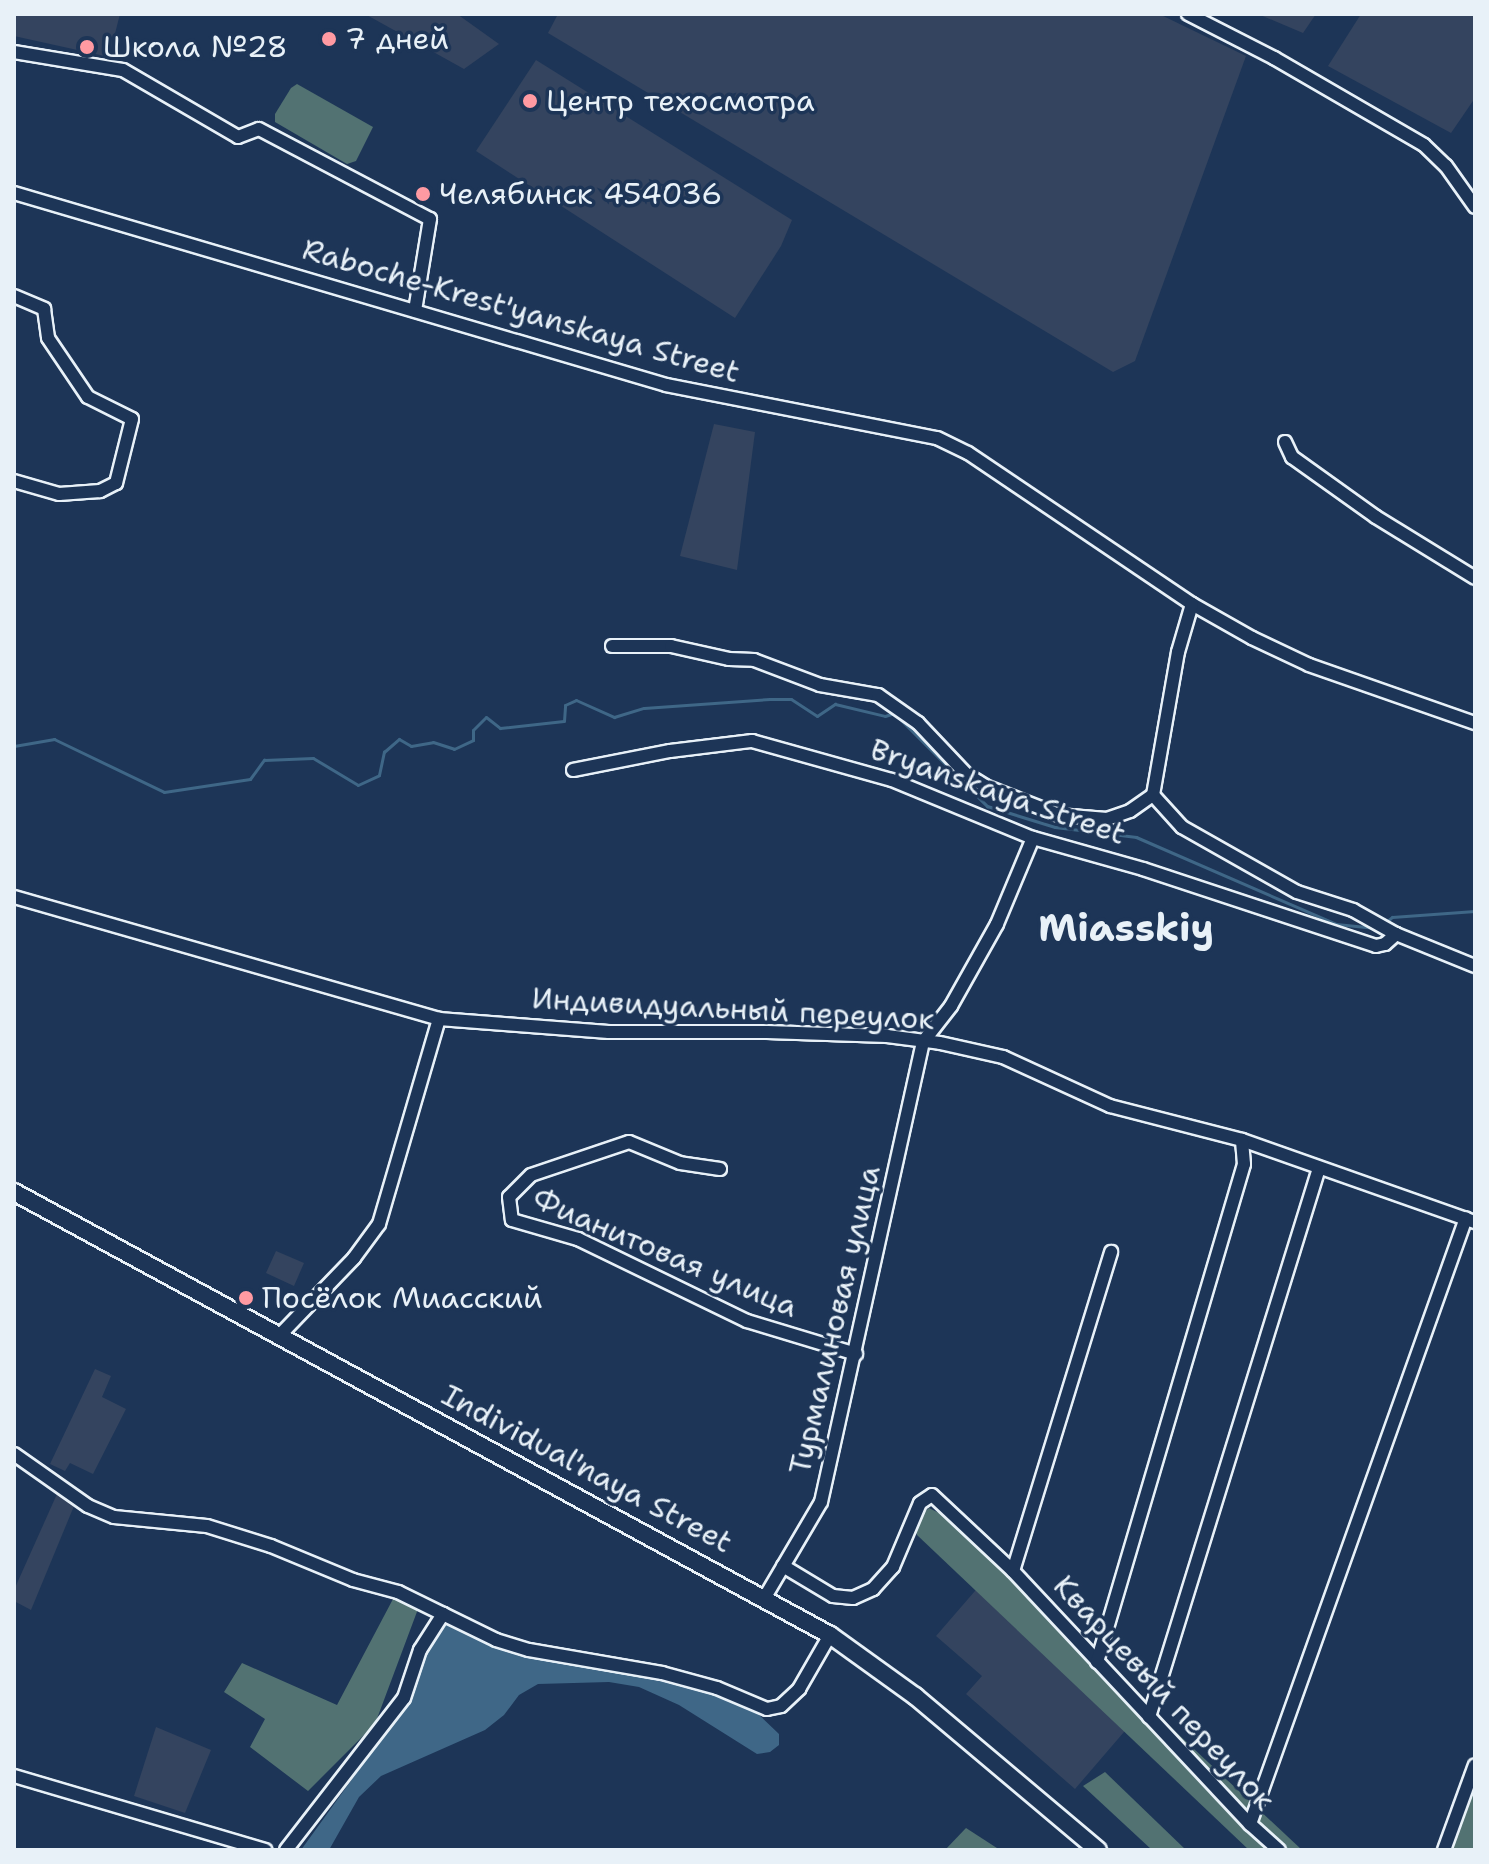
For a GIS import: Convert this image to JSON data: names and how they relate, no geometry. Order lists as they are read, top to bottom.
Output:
{
  "streets": {
    "main road": ["Individual'naya Street"],
    "street": [
      "Raboche-Krest'yanskaya Street",
      "Bryanskaya Street",
      "Индивидуальный переулок",
      "Фианитовая улица",
      "Турмалиновая улица",
      "Кварцевый переулок"
    ]
  },
  "crossings": [
    ["Индивидуальный переулок", "Турмалиновая улица"],
    ["Фианитовая улица", "Турмалиновая улица"],
    ["Турмалиновая улица", "Individual'naya Street"],
    ["Турмалиновая улица", "Кварцевый переулок"]
  ],
  "districts": ["Miasskiy"],
  "places": [
    "7 дней",
    "Школа №28",
    "Центр техосмотра",
    "Челябинск 454036",
    "Посёлок Миасский"
  ]
}
